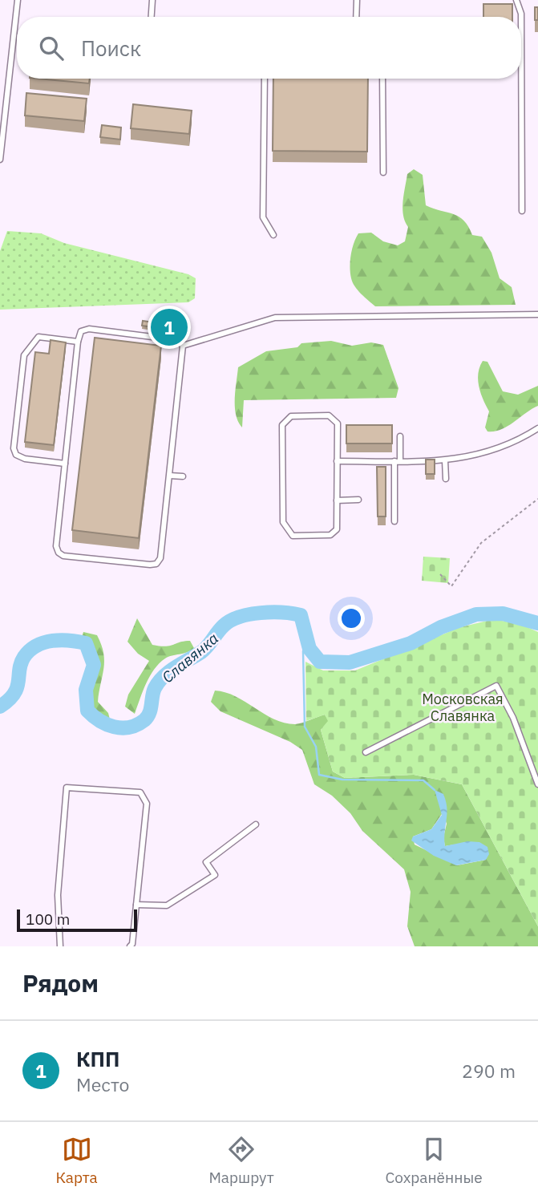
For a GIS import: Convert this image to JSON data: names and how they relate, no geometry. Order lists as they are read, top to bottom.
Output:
{
  "water": ["Славянка"],
  "parks": ["Московская Славянка"],
  "scale_bar": "100 m",
  "page": {
    "search": "Поиск",
    "pins": "1",
    "scale": "100 m",
    "heading": "Рядом",
    "list": [
      {
        "mark": "1",
        "name": "КПП",
        "note": "Место",
        "value": "290 m"
      }
    ],
    "nav": ["Карта", "Маршрут", "Сохранённые"]
  }
}
